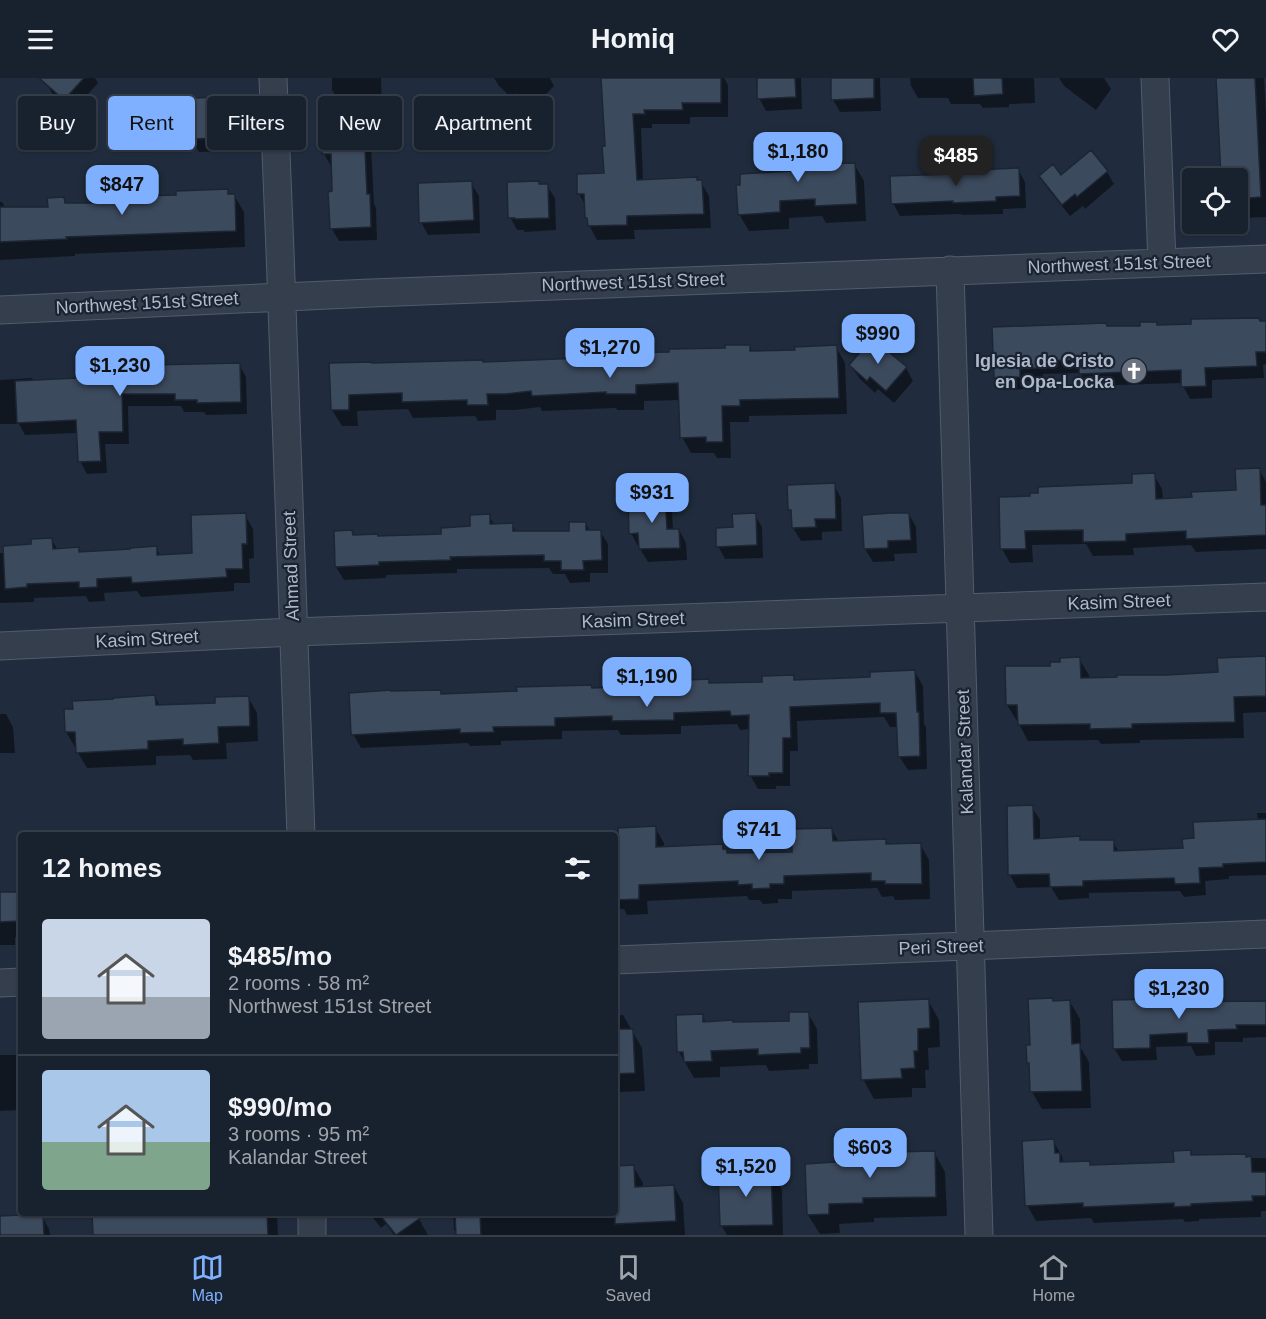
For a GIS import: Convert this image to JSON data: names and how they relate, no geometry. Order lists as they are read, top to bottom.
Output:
{
  "streets": {
    "street": [
      "Northwest 151st Street",
      "Ahmad Street",
      "Kasim Street",
      "Kalandar Street",
      "Peri Street"
    ]
  },
  "crossings": [
    ["Northwest 151st Street", "Ahmad Street"],
    ["Northwest 151st Street", "Kalandar Street"],
    ["Ahmad Street", "Kasim Street"],
    ["Kasim Street", "Kalandar Street"],
    ["Kalandar Street", "Peri Street"]
  ],
  "places": {
    "church": ["Iglesia de Cristo en Opa-Locka"]
  },
  "page": {
    "header": "Homiq",
    "chip": [
      "Buy",
      "Rent",
      "Filters",
      "New",
      "Apartment"
    ],
    "price": [
      "$1,180",
      "$485",
      "$847",
      "$990",
      "$1,270",
      "$1,230",
      "$931",
      "$1,190",
      "$741",
      "$1,230",
      "$603",
      "$1,520"
    ],
    "heading": "12 homes",
    "list": [
      {
        "name": "$485/mo",
        "note": "2 rooms · 58 m² · Northwest 151st Street"
      },
      {
        "name": "$990/mo",
        "note": "3 rooms · 95 m² · Kalandar Street"
      }
    ],
    "tabs": ["Map", "Saved", "Home"]
  }
}
